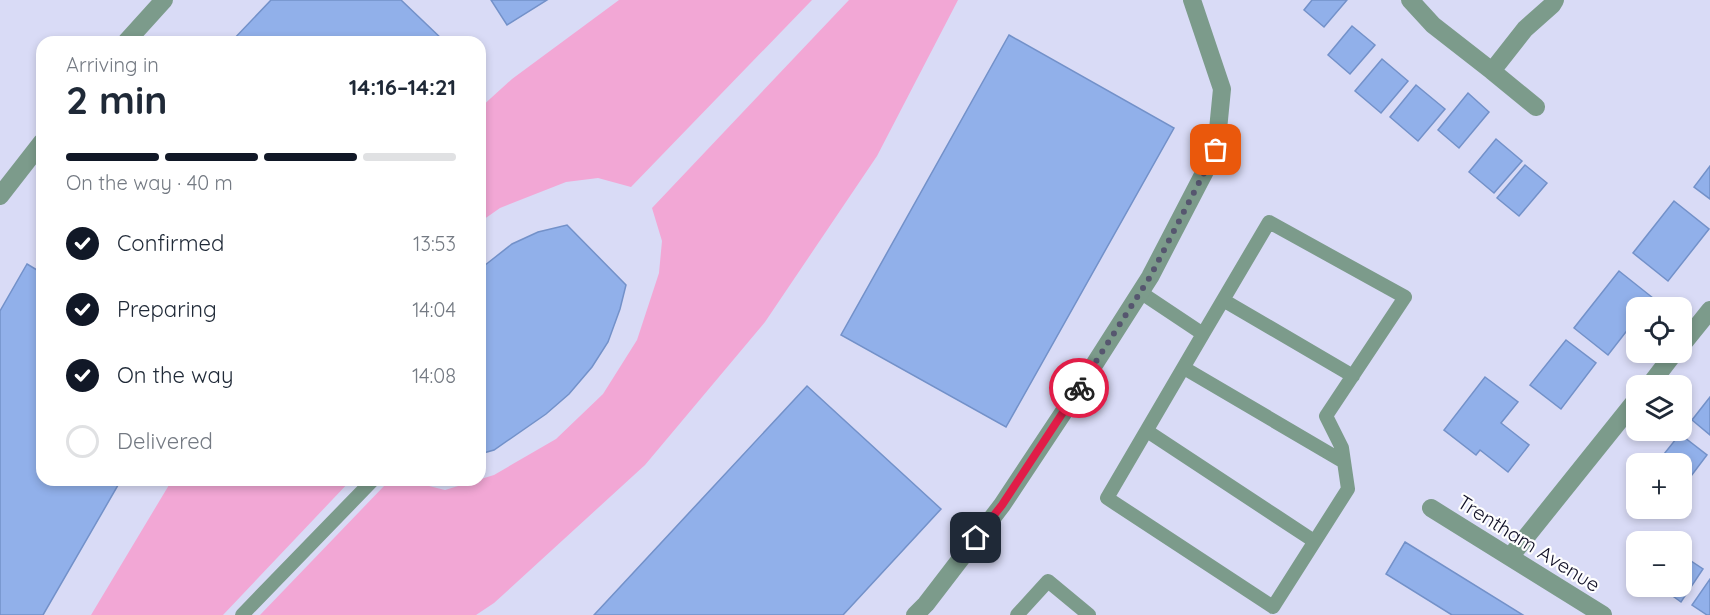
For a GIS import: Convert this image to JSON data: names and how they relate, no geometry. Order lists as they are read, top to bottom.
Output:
{
  "streets": {
    "street": ["Trentham Avenue"]
  },
  "page": {
    "heading": ["2 min", "Arriving in", "14:16–14:21"],
    "bar": "On the way · 40 m",
    "list": [
      ["Confirmed", "13:53"],
      ["Preparing", "14:04"],
      ["On the way", "14:08"],
      "Delivered"
    ],
    "map_buttons": ["+", "−"]
  }
}
